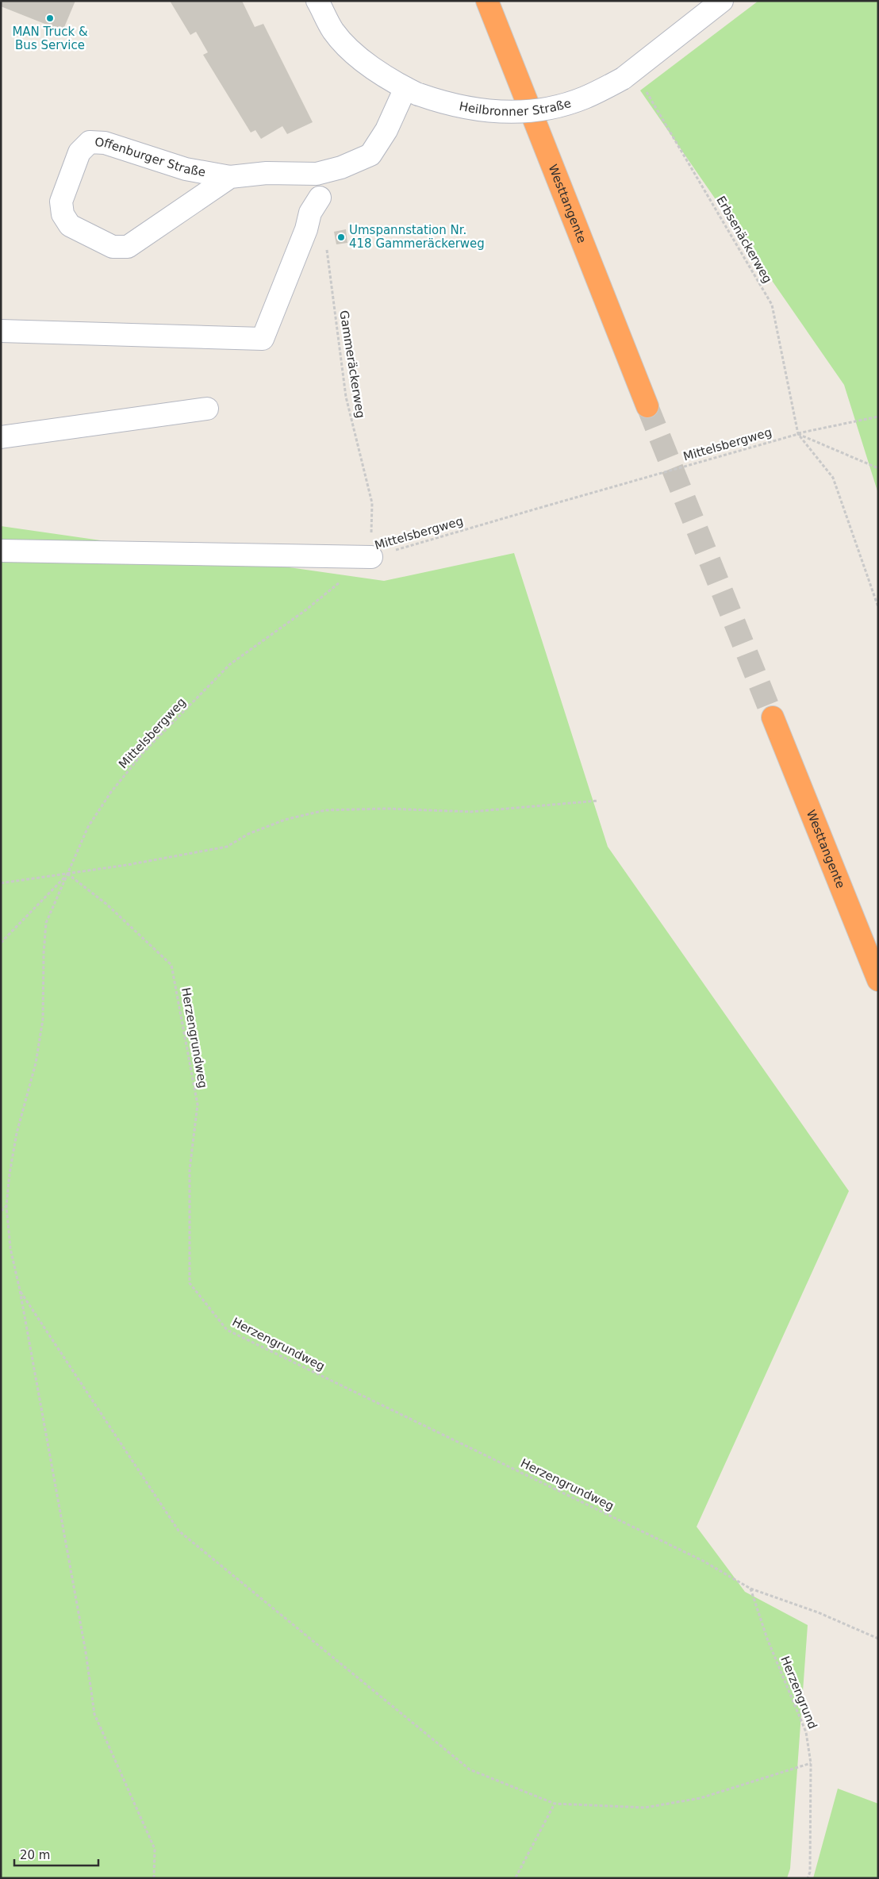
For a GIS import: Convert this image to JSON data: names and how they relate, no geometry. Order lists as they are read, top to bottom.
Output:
{
  "streets": {
    "highway": ["Westtangente"],
    "street": ["Heilbronner Straße", "Offenburger Straße"],
    "path": [
      "Erbsenäckerweg",
      "Gammeräckerweg",
      "Mittelsbergweg",
      "Herzengrundweg",
      "Herzengrund"
    ]
  },
  "crossings": [
    ["Heilbronner Straße", "Offenburger Straße"],
    ["Heilbronner Straße", "Erbsenäckerweg"],
    ["Erbsenäckerweg", "Mittelsbergweg"],
    ["Gammeräckerweg", "Mittelsbergweg"],
    ["Mittelsbergweg", "Herzengrundweg"],
    ["Herzengrundweg", "Herzengrund"]
  ],
  "places": ["MAN Truck & Bus Service", "Umspannstation Nr. 418 Gammeräckerweg"],
  "scale_bar": "20 m"
}
